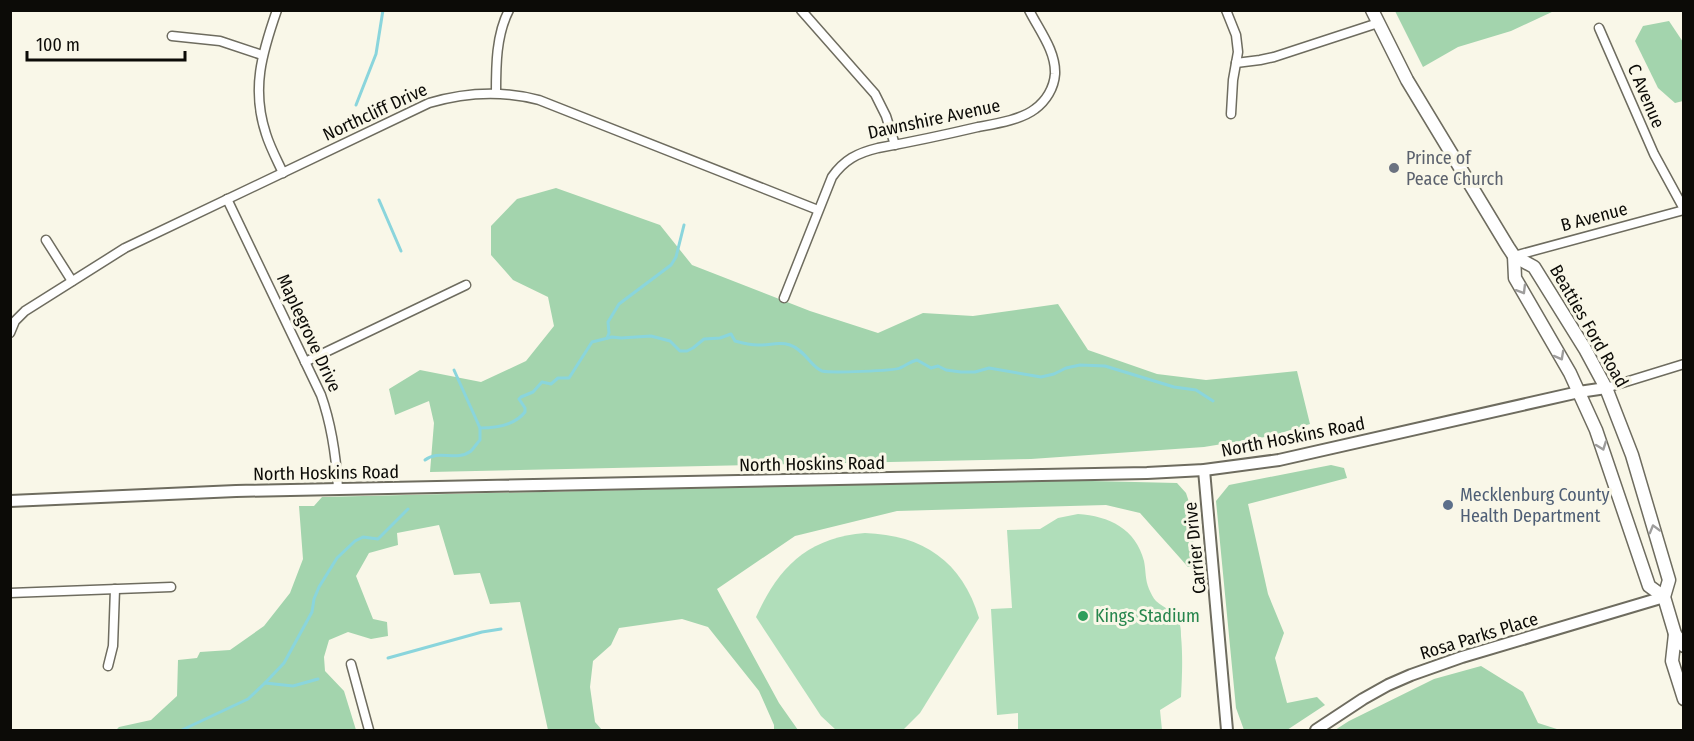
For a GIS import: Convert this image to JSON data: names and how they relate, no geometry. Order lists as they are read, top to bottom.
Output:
{
  "streets": {
    "main road": ["Beatties Ford Road"],
    "street": [
      "C Avenue",
      "Northcliff Drive",
      "Dawnshire Avenue",
      "B Avenue",
      "Maplegrove Drive",
      "North Hoskins Road",
      "Carrier Drive",
      "Rosa Parks Place"
    ]
  },
  "crossings": [
    ["C Avenue", "B Avenue"],
    ["Northcliff Drive", "Dawnshire Avenue"],
    ["Northcliff Drive", "Maplegrove Drive"],
    ["B Avenue", "Beatties Ford Road"],
    ["Beatties Ford Road", "North Hoskins Road"],
    ["Beatties Ford Road", "Rosa Parks Place"],
    ["Maplegrove Drive", "North Hoskins Road"],
    ["North Hoskins Road", "Carrier Drive"]
  ],
  "places": ["Prince of Peace Church", "Mecklenburg County Health Department", "Kings Stadium"],
  "scale_bar": "100 m"
}
